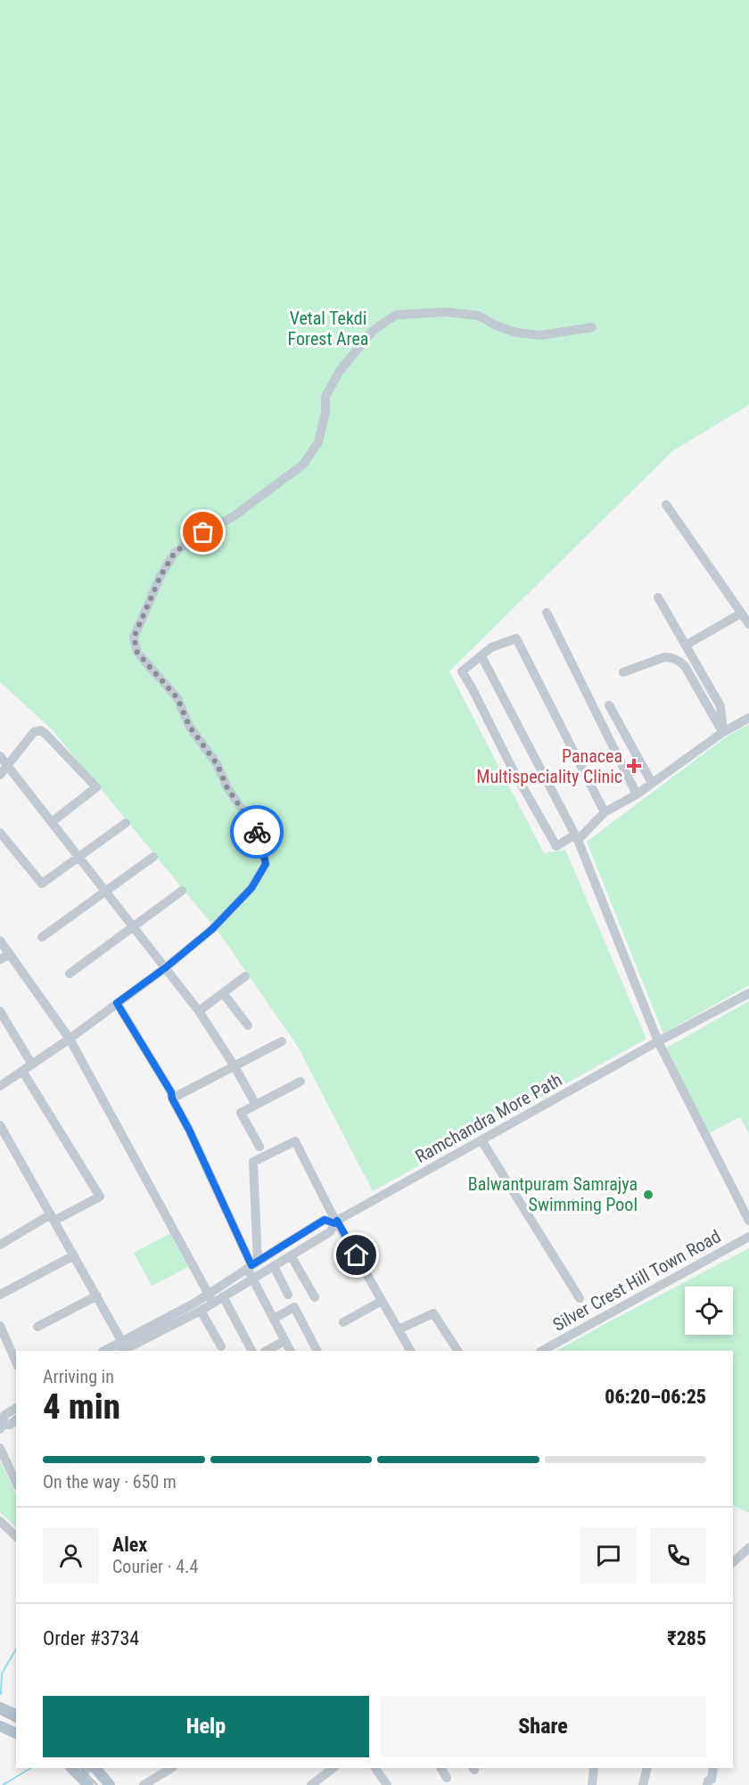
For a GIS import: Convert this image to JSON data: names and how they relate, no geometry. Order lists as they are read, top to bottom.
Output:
{
  "streets": {
    "street": ["Ramchandra More Path", "Silver Crest Hill Town Road"]
  },
  "parks": ["Vetal Tekdi Forest Area"],
  "places": {
    "health": ["Panacea Multispeciality Clinic"],
    "other": ["Balwantpuram Samrajya Swimming Pool"]
  },
  "page": {
    "heading": ["4 min", "Arriving in", "06:20–06:25"],
    "panel": [
      "Alex",
      "Courier · 4.4",
      "Order #3734",
      "₹285"
    ],
    "bar": "On the way · 650 m",
    "buttons": ["Help", "Share"]
  }
}
